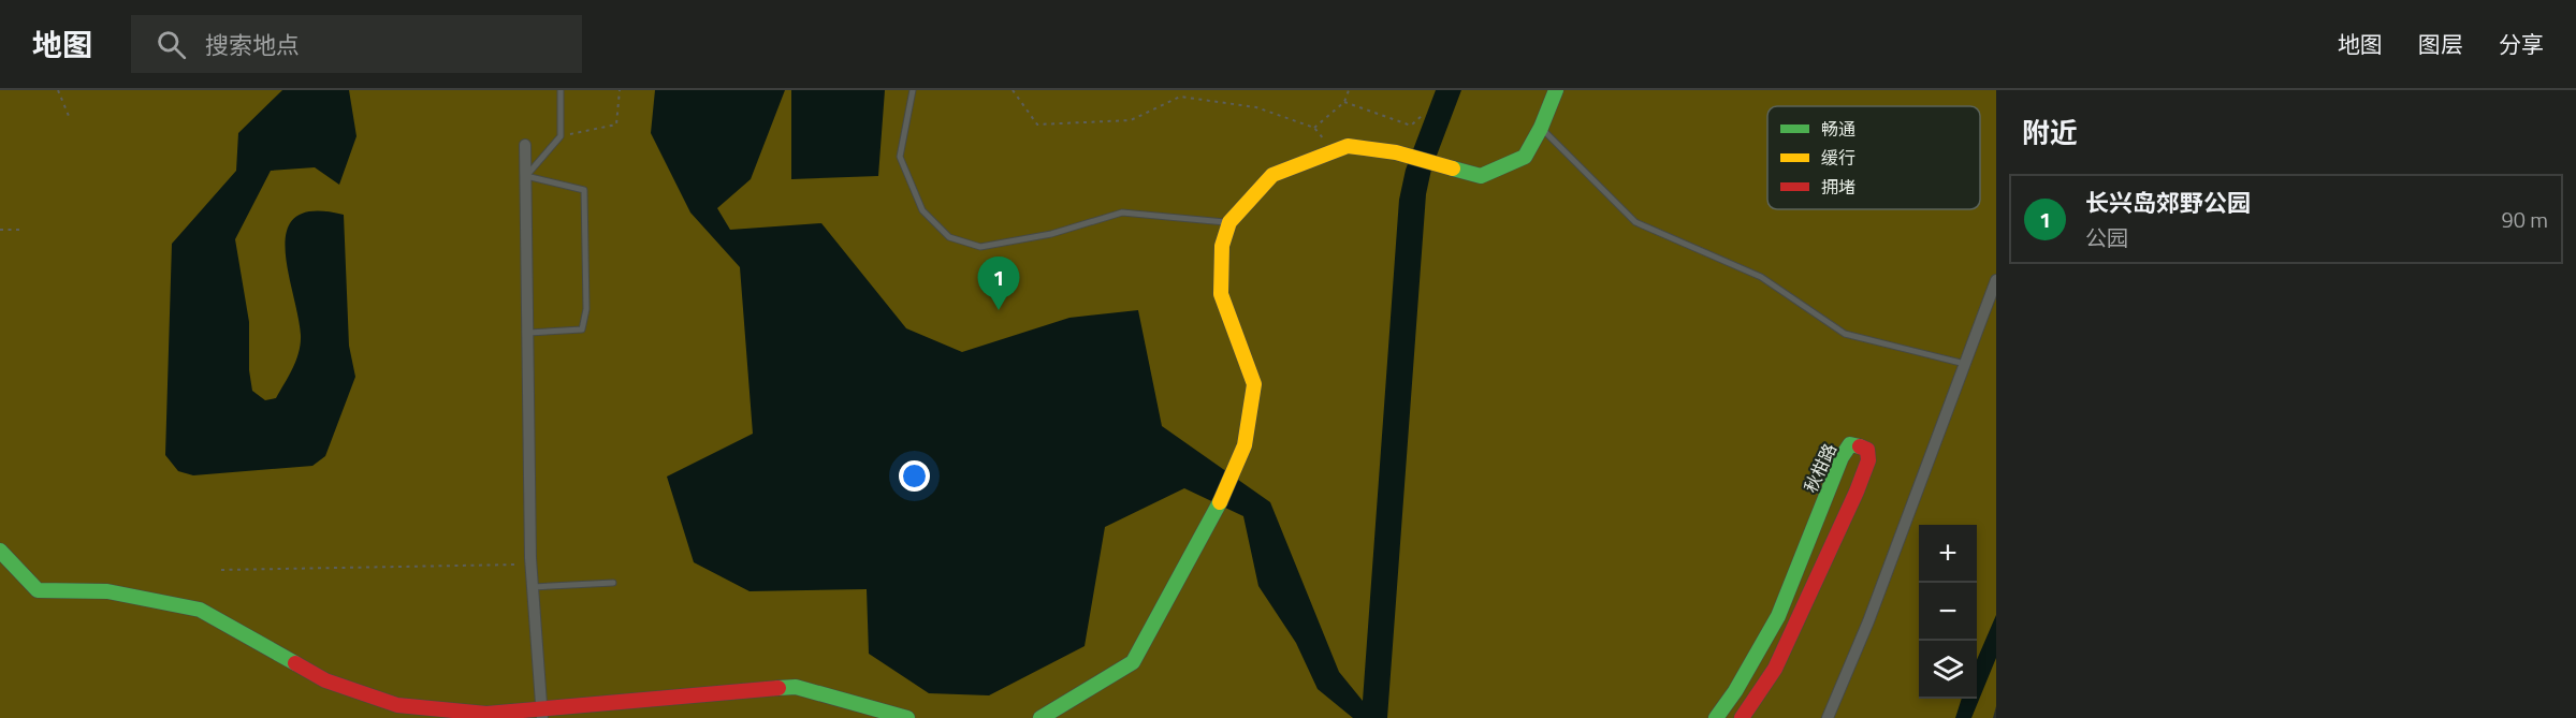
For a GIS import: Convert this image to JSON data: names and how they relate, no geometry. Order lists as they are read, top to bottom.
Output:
{
  "streets": {
    "street": ["秋柑路"]
  },
  "legend": ["畅通", "缓行", "拥堵"],
  "page": {
    "header": "地图",
    "search": "搜索地点",
    "nav": ["地图", "图层", "分享"],
    "heading": "附近",
    "list": [
      {
        "mark": "1",
        "name": "长兴岛郊野公园",
        "note": "公园",
        "value": "90 m"
      }
    ],
    "pins": "1",
    "map_buttons": ["+", "−"]
  }
}
